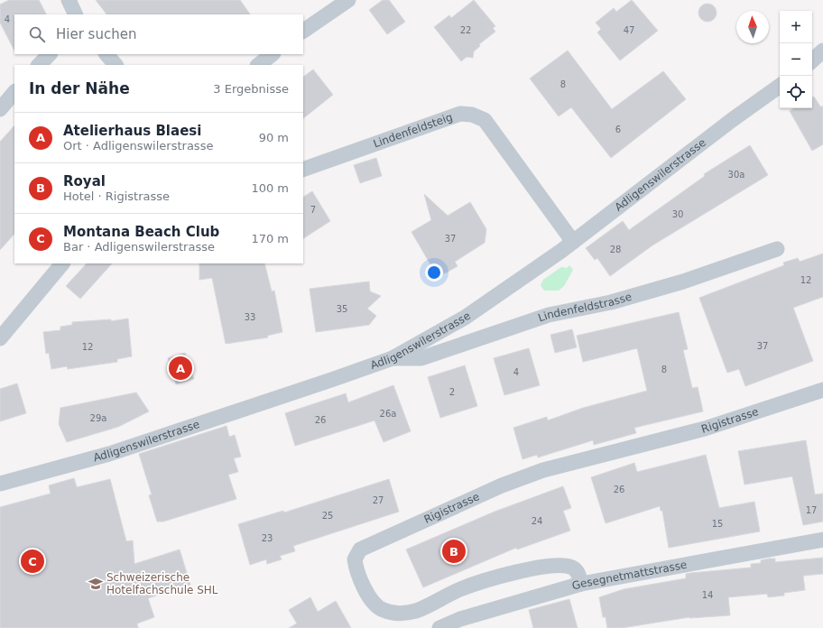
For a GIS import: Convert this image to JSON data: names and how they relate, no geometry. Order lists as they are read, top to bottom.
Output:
{
  "streets": {
    "street": [
      "Lindenfeldsteig",
      "Adligenswilerstrasse",
      "Lindenfeldstrasse",
      "Rigistrasse",
      "Gesegnetmattstrasse"
    ]
  },
  "crossings": [
    ["Lindenfeldsteig", "Adligenswilerstrasse"],
    ["Adligenswilerstrasse", "Lindenfeldstrasse"],
    ["Rigistrasse", "Gesegnetmattstrasse"]
  ],
  "places": {
    "school or university": ["Schweizerische Hotelfachschule SHL"]
  },
  "house_numbers": [
    "4",
    "22",
    "47",
    "8",
    "6",
    "30a",
    "7",
    "30",
    "37",
    "28",
    "12",
    "35",
    "33",
    "37",
    "12",
    "8",
    "4",
    "2",
    "26a",
    "29a",
    "26",
    "26",
    "27",
    "17",
    "25",
    "24",
    "15",
    "23",
    "14"
  ],
  "north": "top",
  "page": {
    "map_buttons": ["+", "−"],
    "search": "Hier suchen",
    "heading": ["In der Nähe", "3 Ergebnisse"],
    "list": [
      {
        "mark": "A",
        "name": "Atelierhaus Blaesi",
        "note": "Ort · Adligenswilerstrasse",
        "value": "90 m"
      },
      {
        "mark": "B",
        "name": "Royal",
        "note": "Hotel · Rigistrasse",
        "value": "100 m"
      },
      {
        "mark": "C",
        "name": "Montana Beach Club",
        "note": "Bar · Adligenswilerstrasse",
        "value": "170 m"
      }
    ],
    "pins": ["A", "B", "C"]
  }
}
